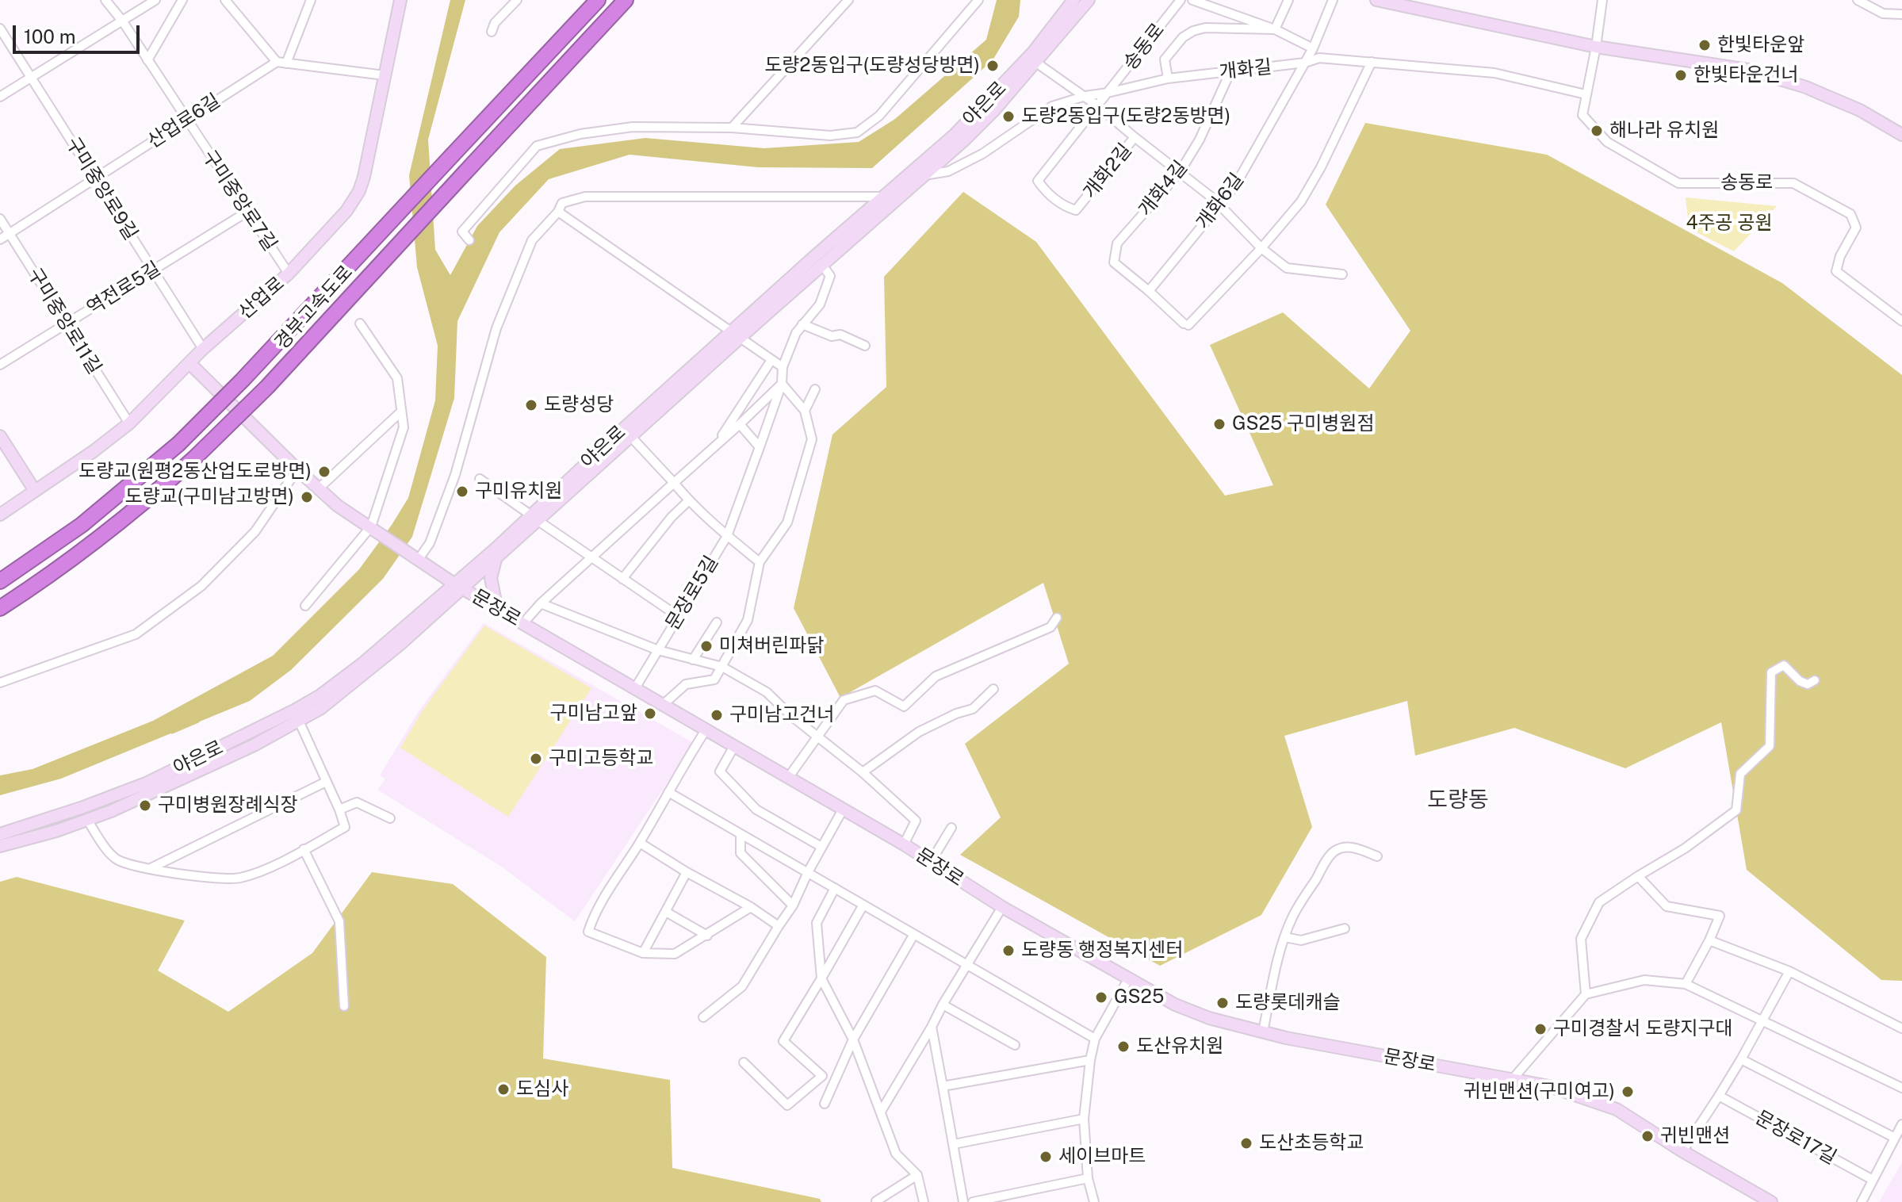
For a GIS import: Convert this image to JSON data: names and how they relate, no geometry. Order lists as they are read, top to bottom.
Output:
{
  "streets": {
    "highway": ["경부고속도로"],
    "street": [
      "송동로",
      "개화길",
      "야은로",
      "산업로6길",
      "개화2길",
      "구미중앙로9길",
      "개화4길",
      "구미중앙로7길",
      "개화6길",
      "역전로5길",
      "산업로",
      "구미중앙로11길",
      "문장로5길",
      "문장로",
      "문장로17길"
    ]
  },
  "crossings": [
    ["송동로", "개화길"],
    ["송동로", "개화2길"],
    ["개화길", "야은로"],
    ["개화길", "개화2길"],
    ["개화길", "개화4길"],
    ["개화길", "개화6길"],
    ["야은로", "문장로5길"],
    ["야은로", "문장로"],
    ["산업로6길", "구미중앙로9길"],
    ["산업로6길", "구미중앙로7길"],
    ["산업로6길", "구미중앙로11길"],
    ["개화2길", "개화4길"],
    ["개화2길", "개화6길"],
    ["구미중앙로9길", "역전로5길"],
    ["구미중앙로9길", "산업로"],
    ["개화4길", "개화6길"],
    ["구미중앙로7길", "역전로5길"],
    ["구미중앙로7길", "산업로"],
    ["역전로5길", "구미중앙로11길"],
    ["산업로", "구미중앙로11길"],
    ["산업로", "문장로"],
    ["문장로5길", "문장로"]
  ],
  "districts": ["도량동"],
  "parks": ["4주공 공원"],
  "places": [
    "한빛타운앞",
    "도량2동입구(도량성당방면)",
    "한빛타운건너",
    "도량2동입구(도량2동방면)",
    "해나라 유치원",
    "도량성당",
    "GS25 구미병원점",
    "도량교(원평2동산업도로방면)",
    "구미유치원",
    "도량교(구미남고방면)",
    "미쳐버린파닭",
    "구미남고앞",
    "구미남고건너",
    "구미고등학교",
    "구미병원장례식장",
    "도량동 행정복지센터",
    "GS25",
    "도량롯데캐슬",
    "구미경찰서 도량지구대",
    "도산유치원",
    "도심사",
    "귀빈맨션(구미여고)",
    "귀빈맨션",
    "도산초등학교",
    "세이브마트"
  ],
  "scale_bar": "100 m"
}
